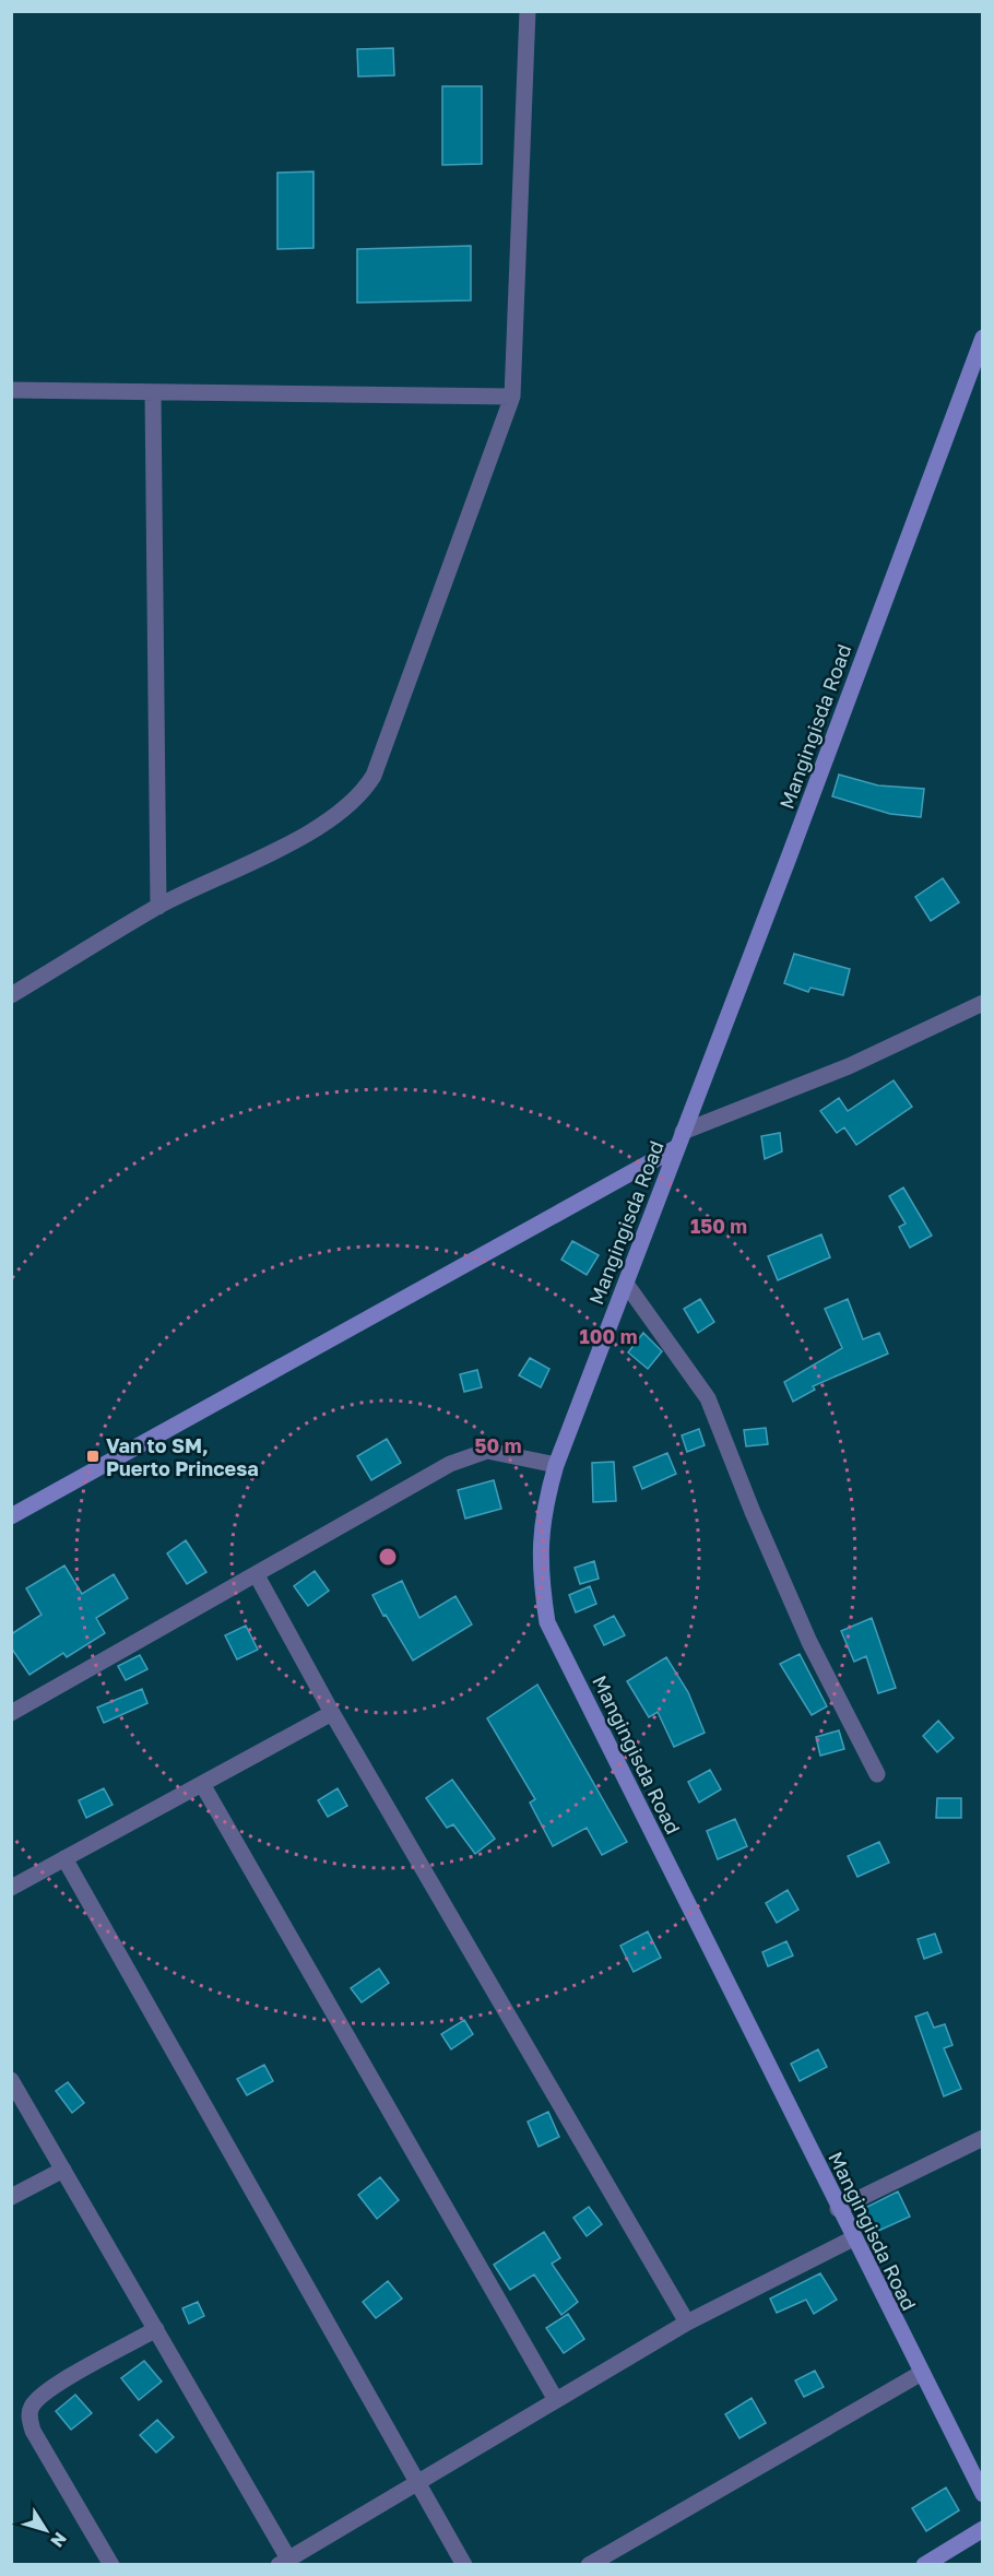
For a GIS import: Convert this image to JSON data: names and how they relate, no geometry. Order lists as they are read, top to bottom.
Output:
{
  "streets": {
    "street": ["Mangingisda Road"]
  },
  "places": {
    "transit": ["Van to SM, Puerto Princesa"]
  },
  "north": "bottom right",
  "rings": ["150 m", "100 m", "50 m"]
}
